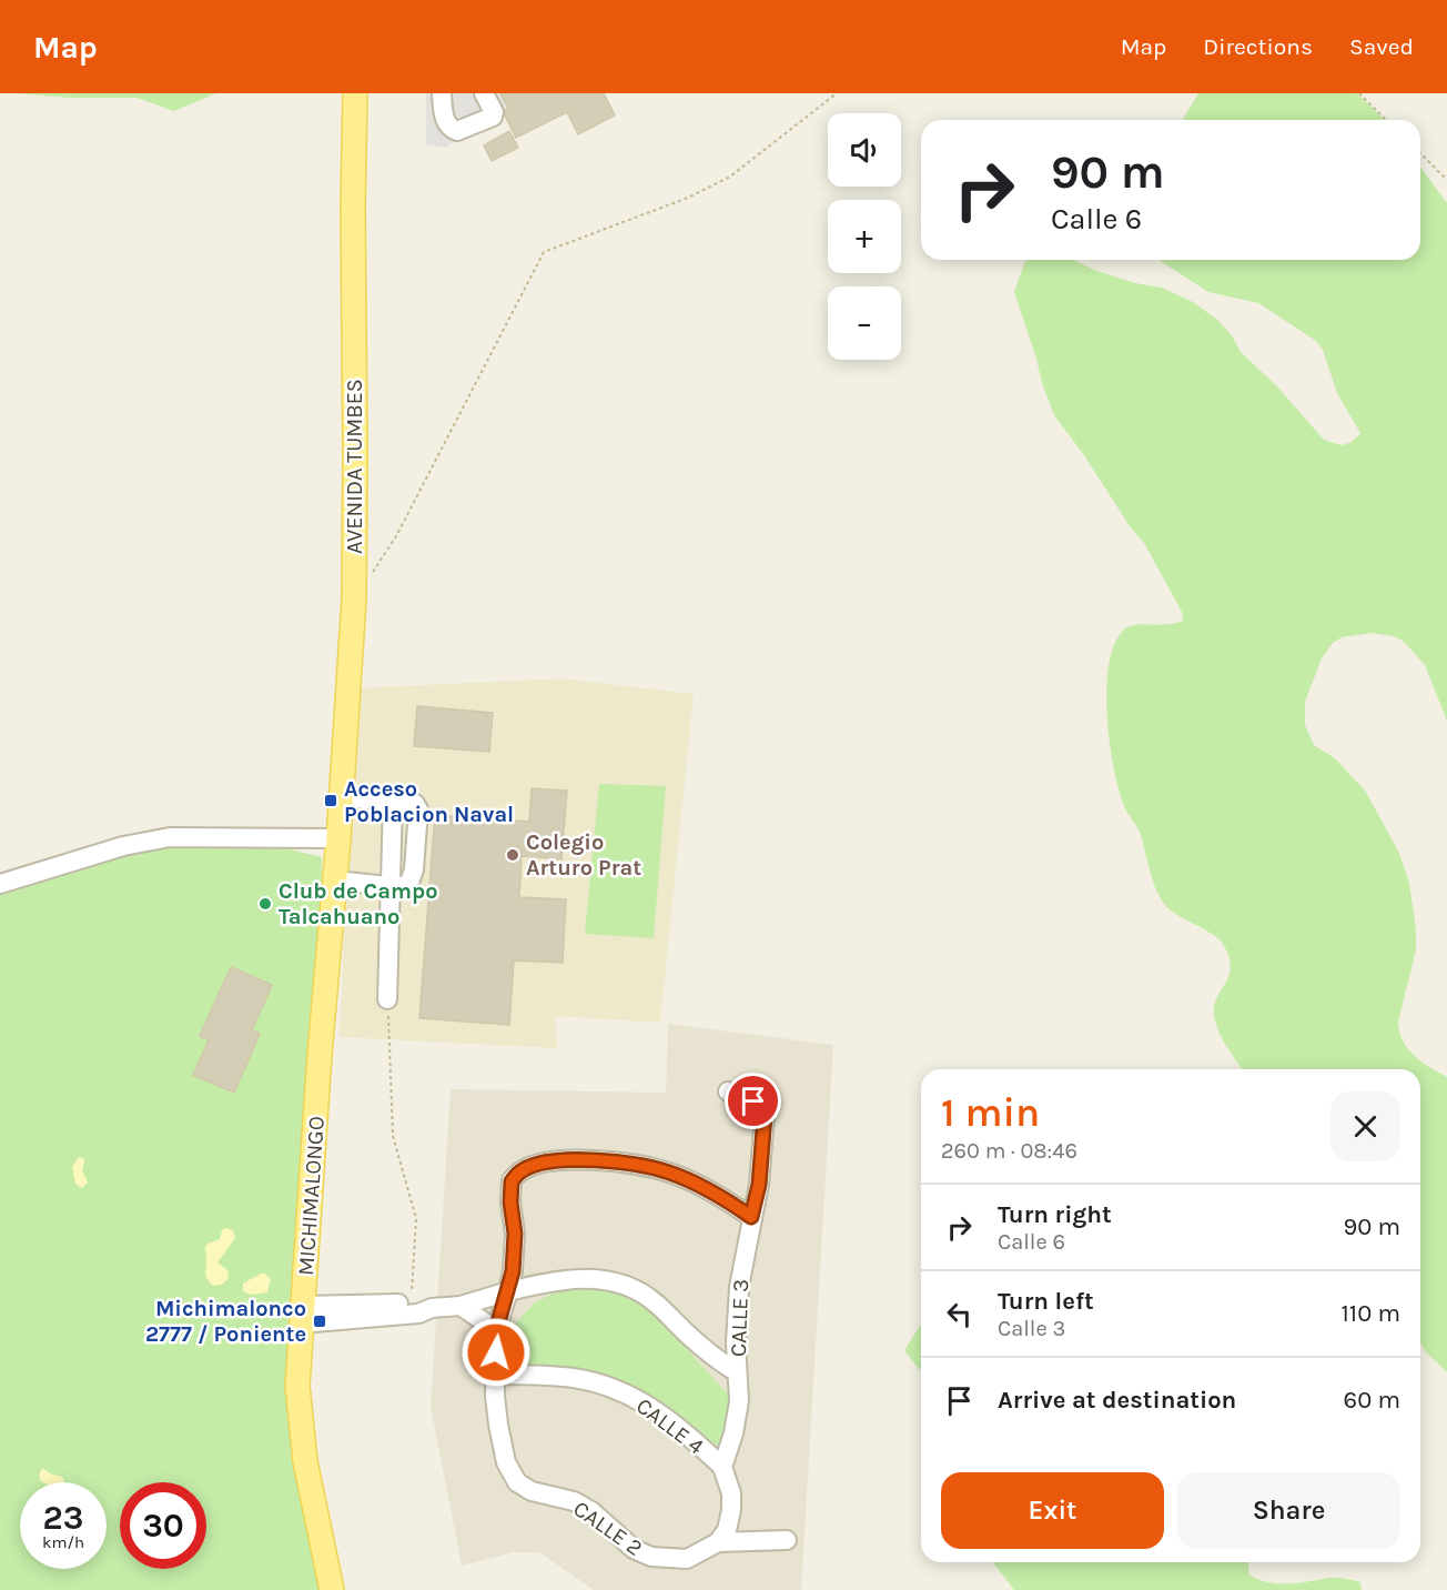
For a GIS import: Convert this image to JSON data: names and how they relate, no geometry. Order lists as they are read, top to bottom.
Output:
{
  "streets": {
    "main road": ["AVENIDA TUMBES", "MICHIMALONGO"],
    "street": ["CALLE 3", "CALLE 4", "CALLE 2"]
  },
  "crossings": [
    ["AVENIDA TUMBES", "MICHIMALONGO"],
    ["CALLE 3", "CALLE 4"],
    ["CALLE 4", "CALLE 2"]
  ],
  "places": {
    "transit": ["Acceso Poblacion Naval", "Michimalonco 2777 / Poniente"],
    "other": ["Colegio Arturo Prat", "Club de Campo Talcahuano"]
  },
  "page": {
    "header": "Map",
    "nav": ["Map", "Directions", "Saved"],
    "map_buttons": ["+", "−"],
    "turn": ["90 m", "Calle 6"],
    "heading": ["1 min", "260 m · 08:46"],
    "list": [
      {
        "name": "Turn right",
        "note": "Calle 6",
        "value": "90 m"
      },
      {
        "name": "Turn left",
        "note": "Calle 3",
        "value": "110 m"
      },
      {
        "name": "Arrive at destination",
        "value": "60 m"
      }
    ],
    "buttons": ["Exit", "Share"],
    "speed": "23 km/h",
    "limit": "30"
  }
}
